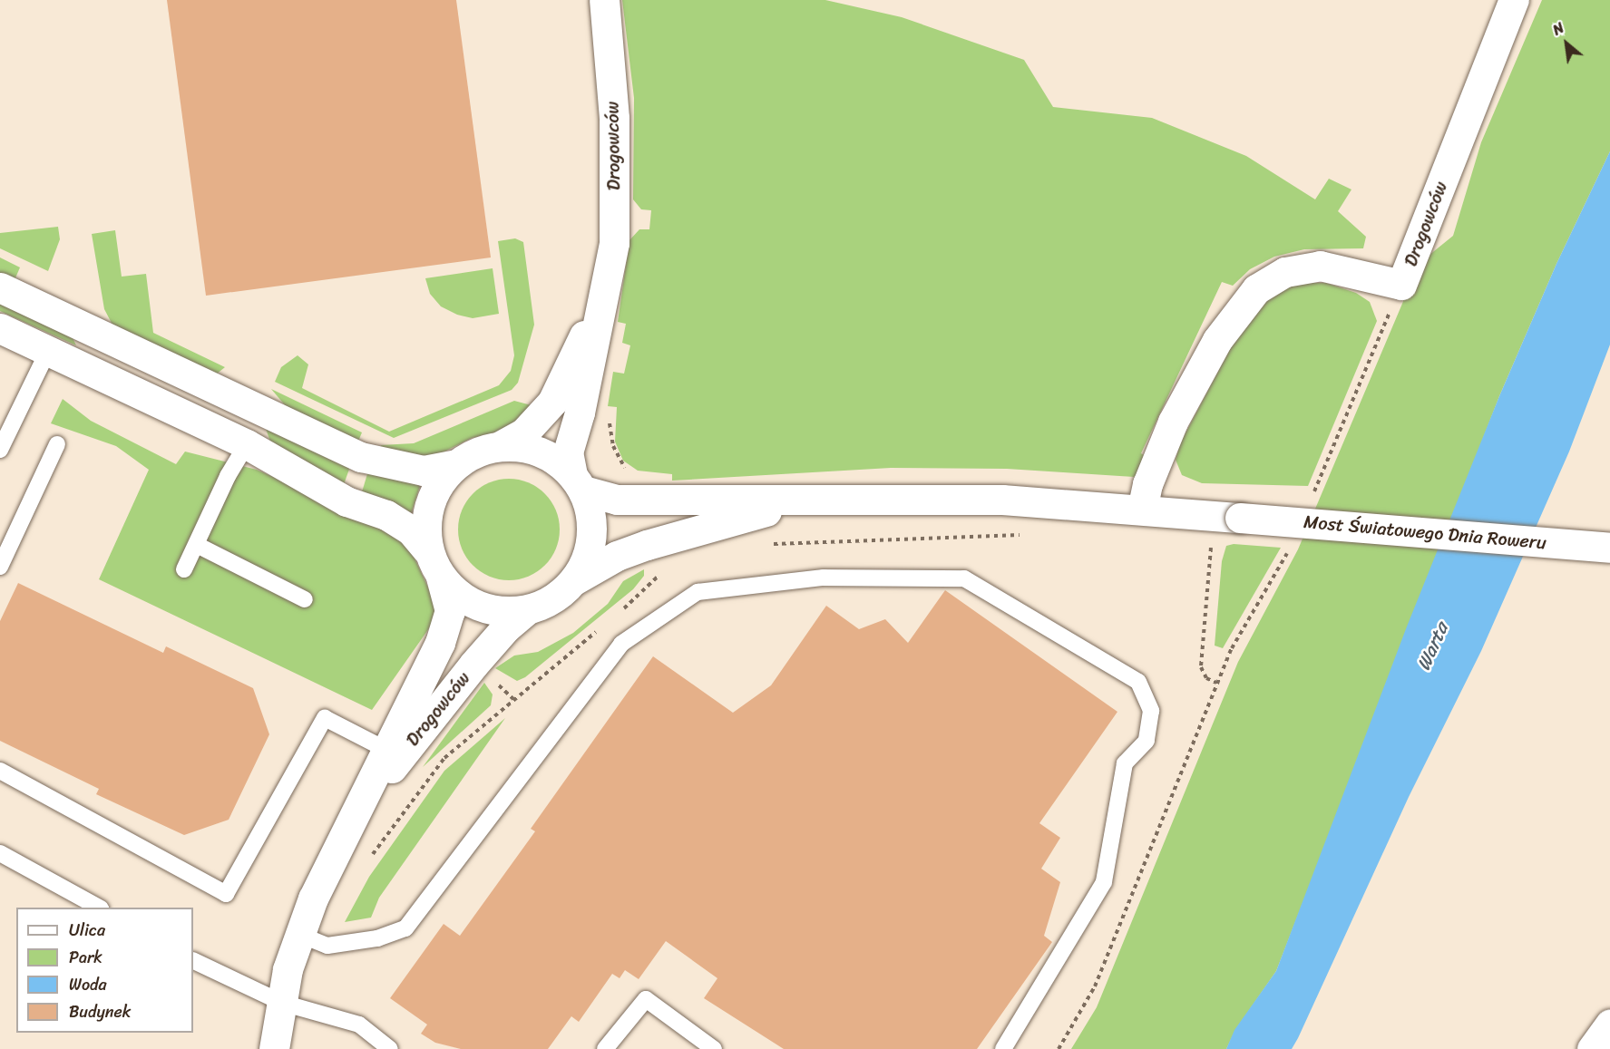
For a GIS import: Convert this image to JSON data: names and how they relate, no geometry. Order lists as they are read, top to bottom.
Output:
{
  "streets": {
    "street": ["Drogowców", "Most Światowego Dnia Roweru"]
  },
  "crossings": [
    ["Drogowców", "Most Światowego Dnia Roweru"]
  ],
  "water": ["Warta"],
  "legend": [
    "Ulica",
    "Park",
    "Woda",
    "Budynek"
  ],
  "north": "top left"
}
